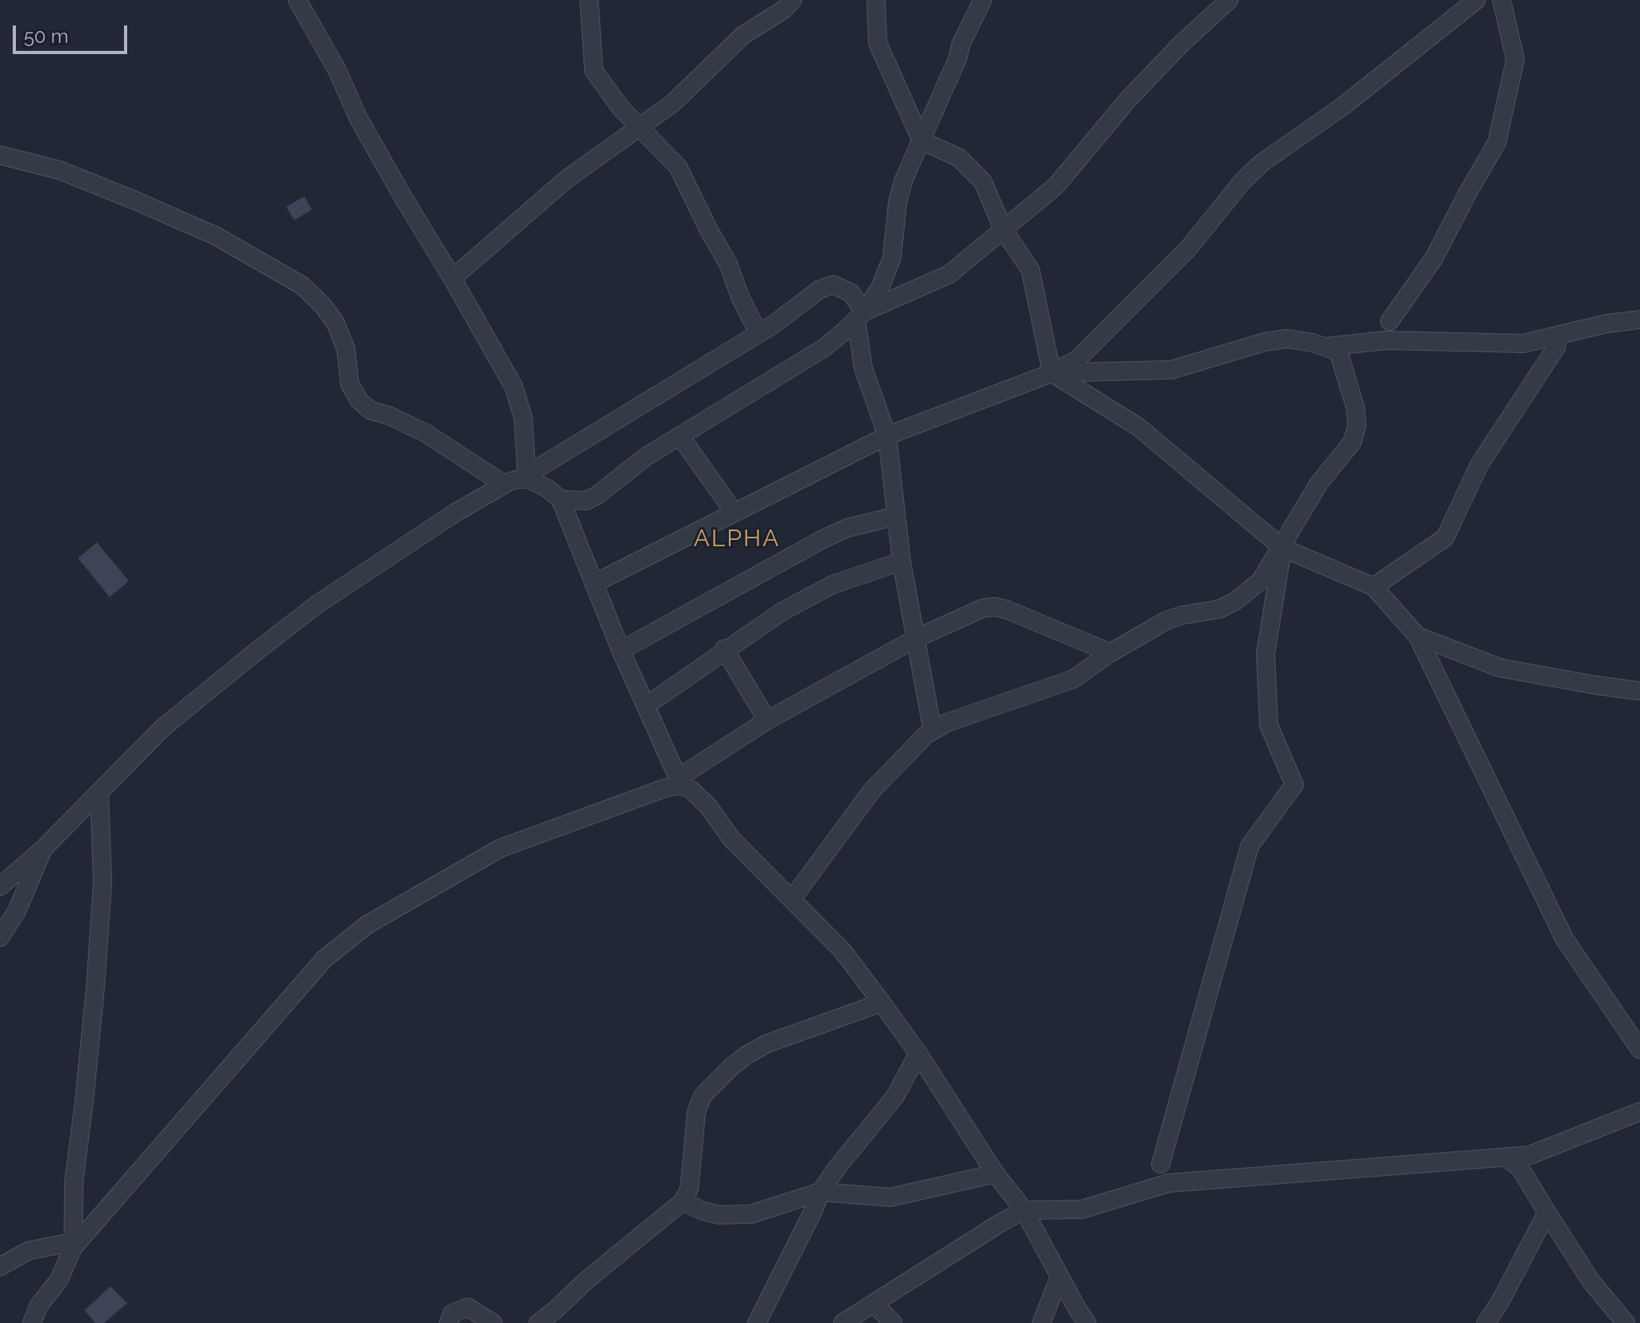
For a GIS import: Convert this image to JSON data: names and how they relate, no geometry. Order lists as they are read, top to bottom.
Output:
{
  "districts": ["ALPHA"],
  "scale_bar": "50 m"
}
